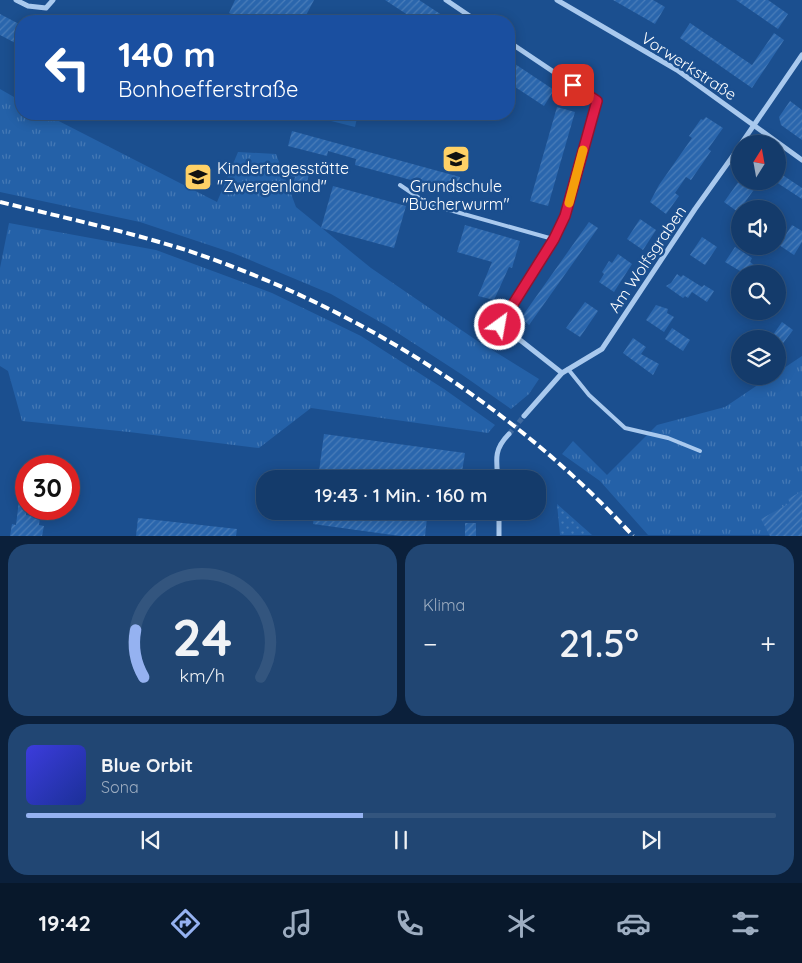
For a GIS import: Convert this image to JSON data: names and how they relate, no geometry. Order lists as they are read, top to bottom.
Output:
{
  "streets": {
    "street": ["Vorwerkstraße", "Am Wolfsgraben"]
  },
  "crossings": [
    ["Vorwerkstraße", "Am Wolfsgraben"]
  ],
  "places": {
    "school or university": ["Grundschule \"Bücherwurm\"", "Kindertagesstätte \"Zwergenland\""]
  },
  "north": "top",
  "page": {
    "turn": ["140 m", "Bonhoefferstraße"],
    "limit": "30",
    "trip": "19:43 · 1 Min. · 160 m",
    "tile": "Klima",
    "heat": ["−", "21.5°", "+"],
    "song": ["Blue Orbit", "Sona"],
    "tabs": "19:42",
    "gauge": ["24", "km/h"]
  }
}
